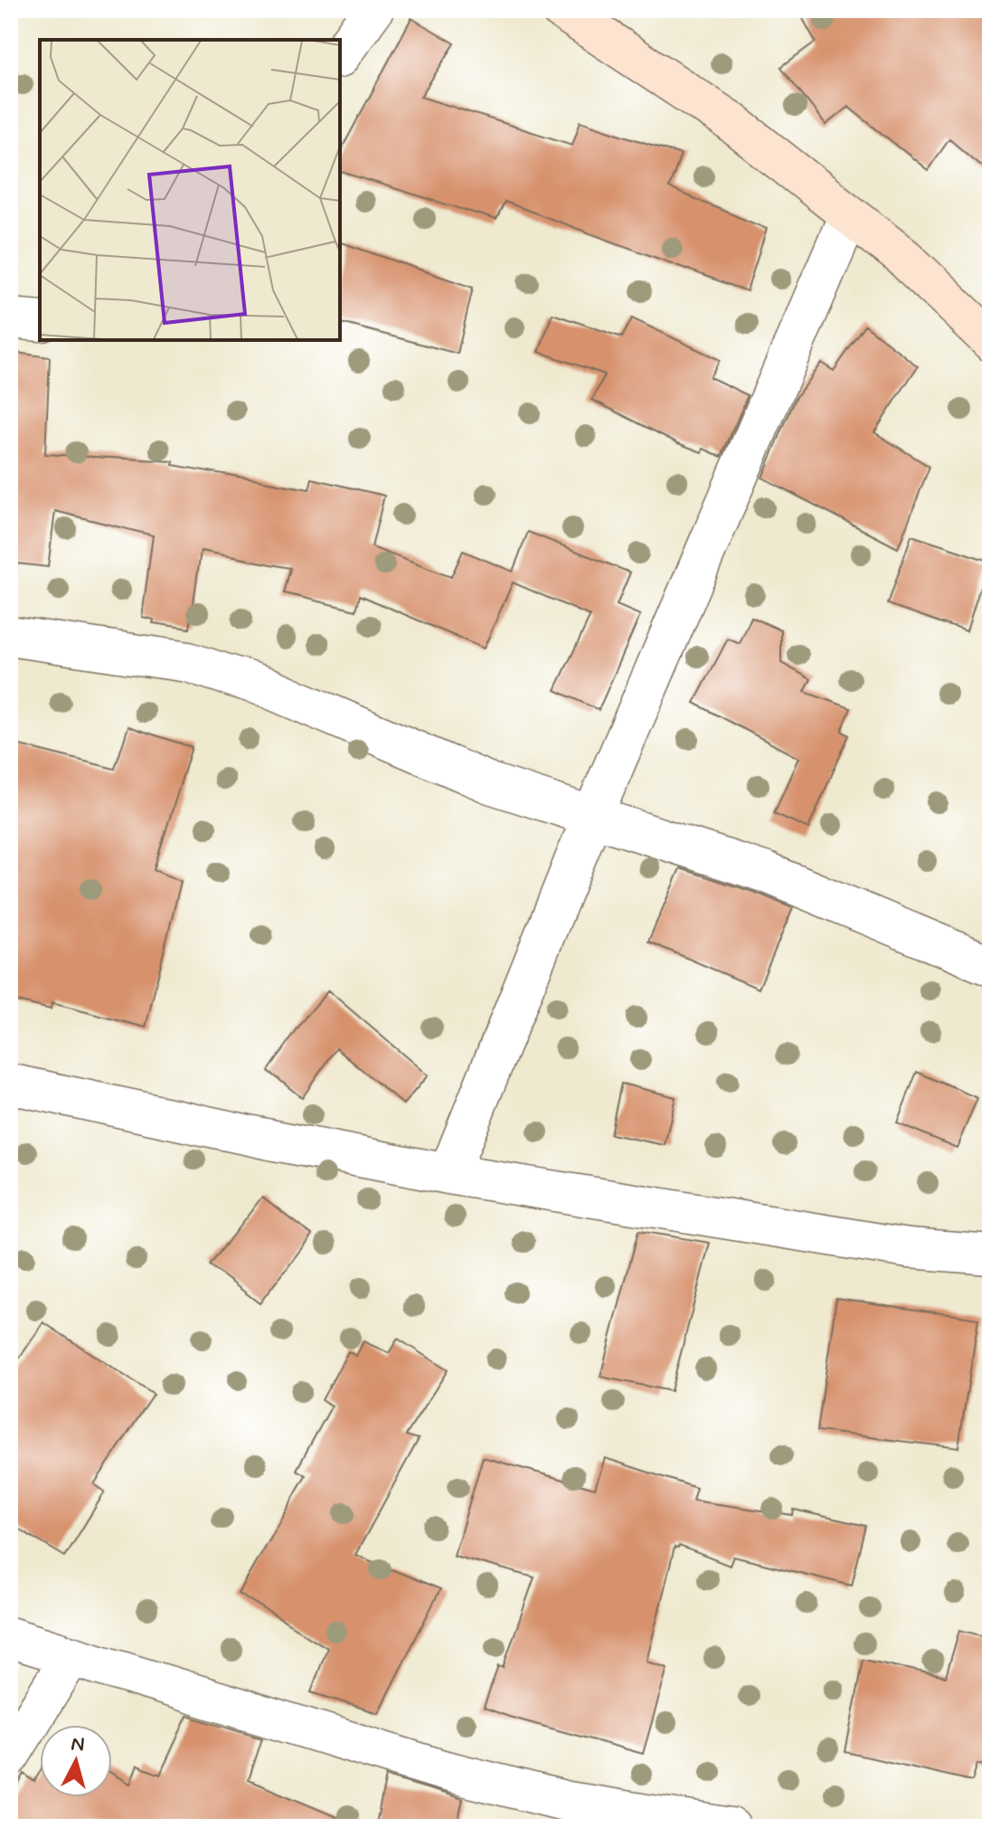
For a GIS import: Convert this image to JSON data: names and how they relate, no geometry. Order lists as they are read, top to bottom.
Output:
{
  "north": "top"
}
